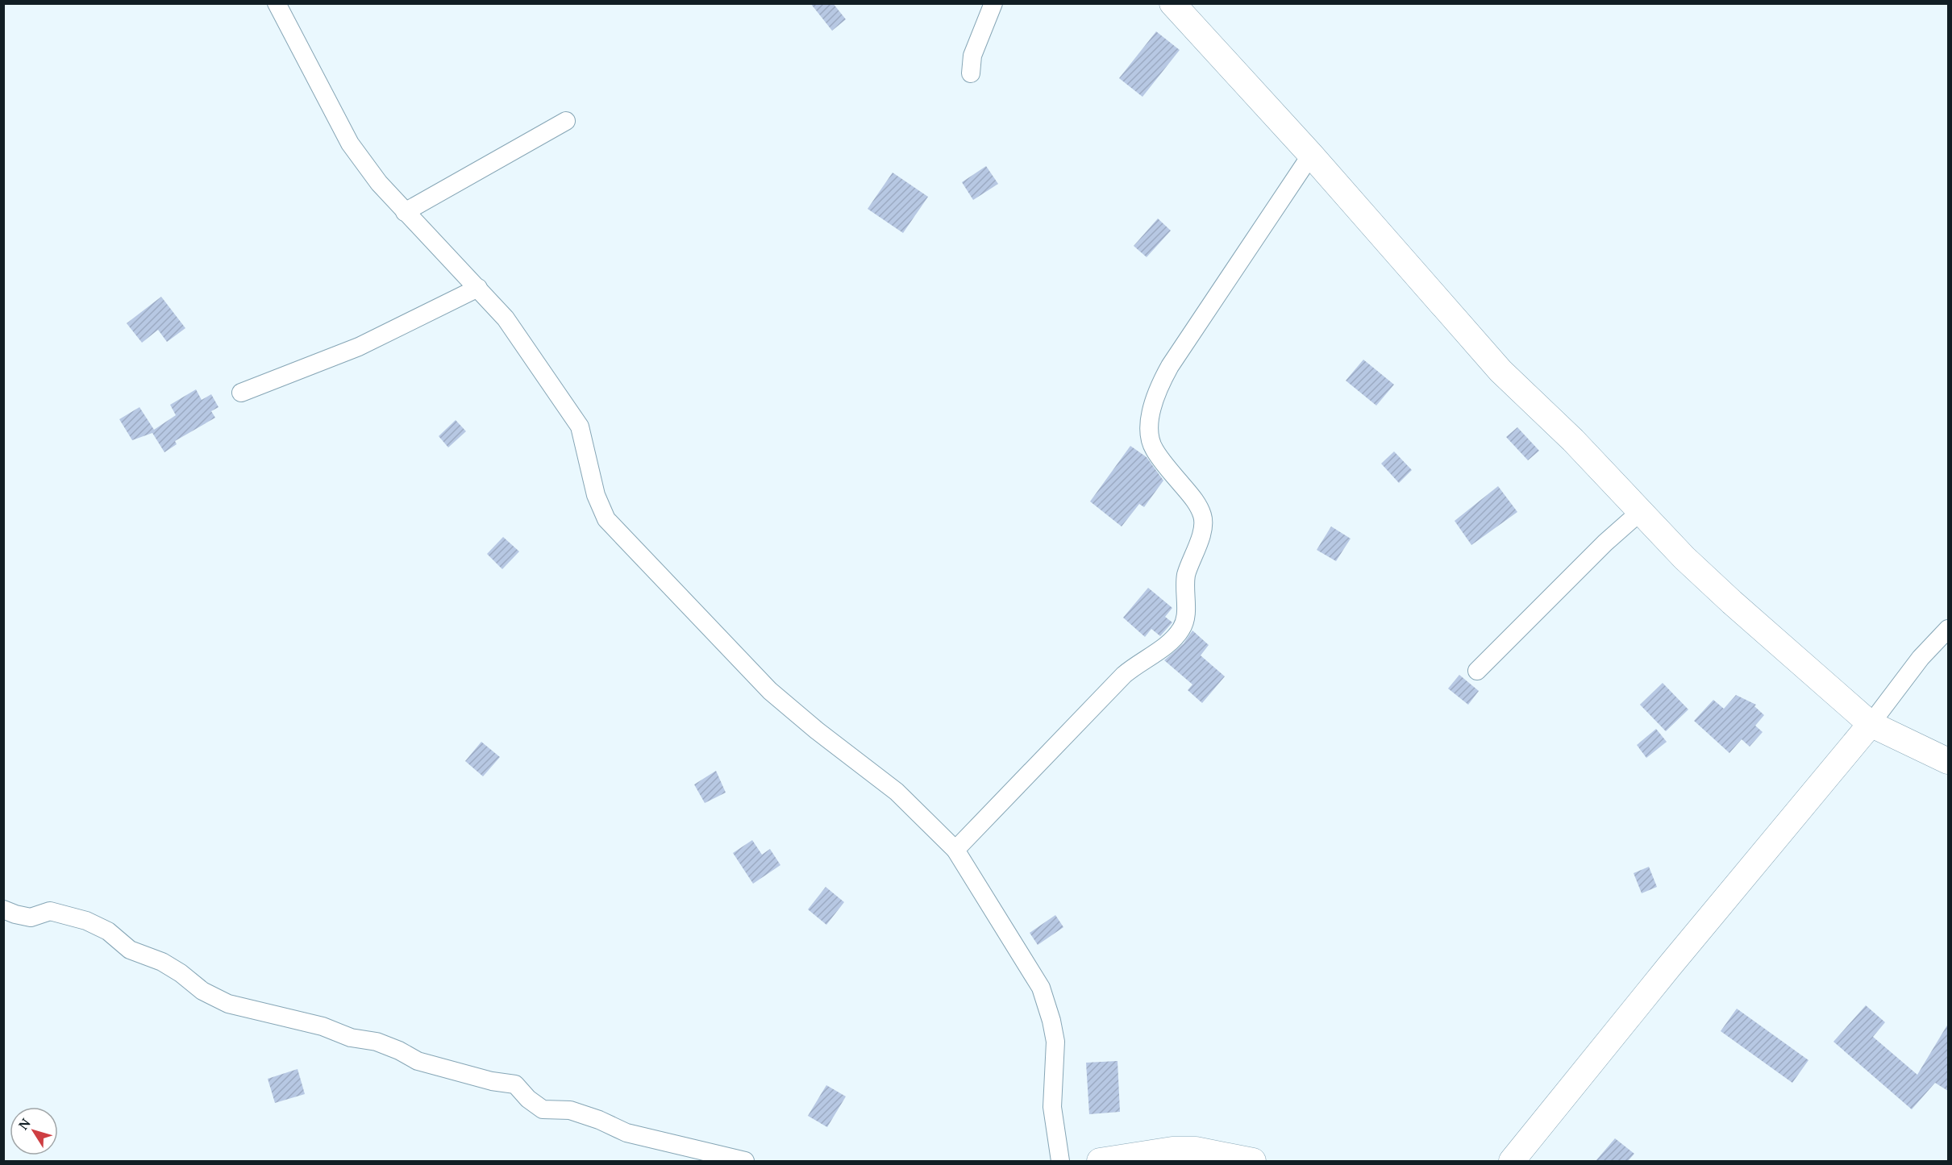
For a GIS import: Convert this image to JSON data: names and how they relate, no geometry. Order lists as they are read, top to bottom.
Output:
{
  "north": "top left"
}
